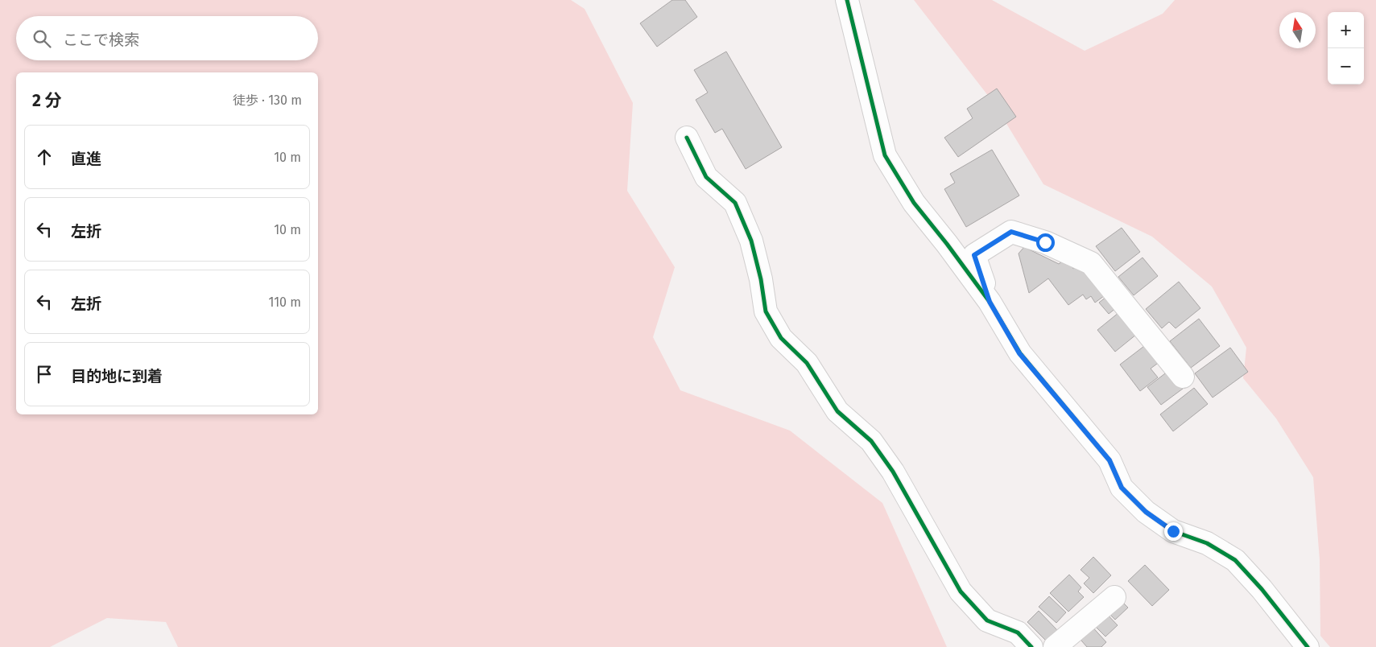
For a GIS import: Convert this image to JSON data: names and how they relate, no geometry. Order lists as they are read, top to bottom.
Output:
{
  "north": "top",
  "page": {
    "map_buttons": ["+", "−"],
    "search": "ここで検索",
    "heading": ["2 分", "徒歩 · 130 m"],
    "list": [
      ["直進", "10 m"],
      ["左折", "10 m"],
      ["左折", "110 m"],
      "目的地に到着"
    ]
  }
}
